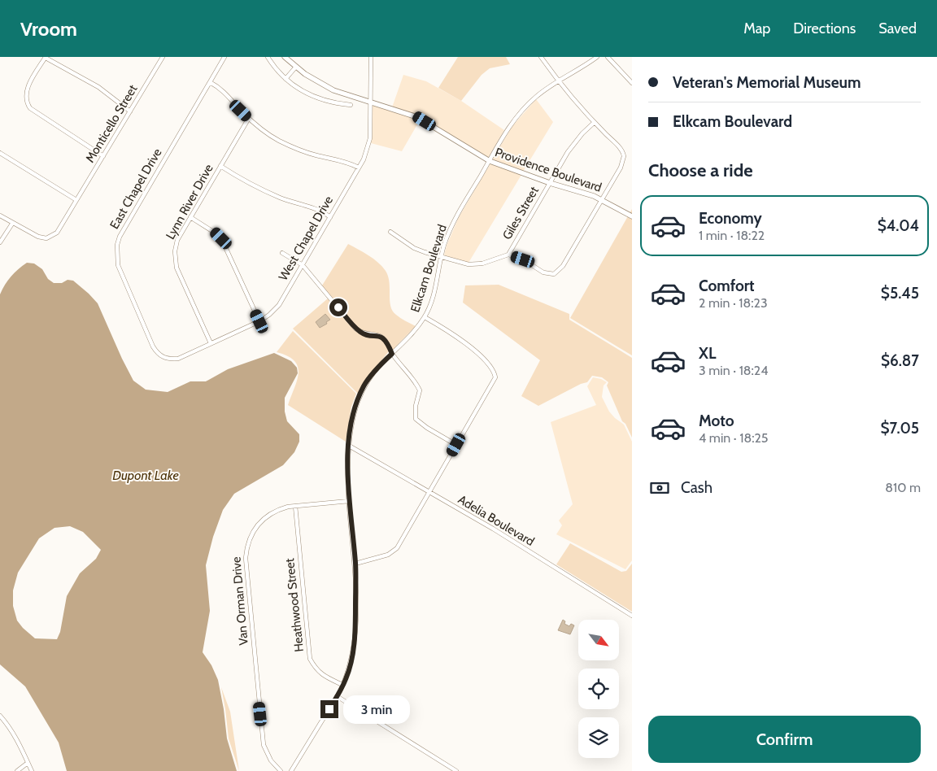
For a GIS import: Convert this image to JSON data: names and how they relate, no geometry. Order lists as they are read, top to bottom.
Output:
{
  "streets": {
    "main road": ["Providence Boulevard"],
    "street": [
      "Monticello Street",
      "East Chapel Drive",
      "Lynn River Drive",
      "Giles Street",
      "West Chapel Drive",
      "Elkcam Boulevard",
      "Adelia Boulevard",
      "Van Orman Drive",
      "Heathwood Street"
    ]
  },
  "crossings": [
    ["Providence Boulevard", "Giles Street"],
    ["Providence Boulevard", "West Chapel Drive"],
    ["Providence Boulevard", "Elkcam Boulevard"],
    ["East Chapel Drive", "West Chapel Drive"],
    ["Lynn River Drive", "West Chapel Drive"],
    ["Elkcam Boulevard", "Adelia Boulevard"],
    ["Elkcam Boulevard", "Van Orman Drive"],
    ["Elkcam Boulevard", "Heathwood Street"],
    ["Van Orman Drive", "Heathwood Street"]
  ],
  "water": ["Dupont Lake"],
  "north": "bottom right",
  "page": {
    "header": "Vroom",
    "nav": ["Map", "Directions", "Saved"],
    "banner": ["Veteran's Memorial Museum", "Elkcam Boulevard"],
    "heading": "Choose a ride",
    "list": [
      {
        "name": "Economy",
        "note": "1 min · 18:22",
        "value": "$4.04"
      },
      {
        "name": "Comfort",
        "note": "2 min · 18:23",
        "value": "$5.45"
      },
      {
        "name": "XL",
        "note": "3 min · 18:24",
        "value": "$6.87"
      },
      {
        "name": "Moto",
        "note": "4 min · 18:25",
        "value": "$7.05"
      }
    ],
    "pay": ["Cash", "810 m"],
    "bubble": "3 min",
    "buttons": "Confirm"
  }
}
